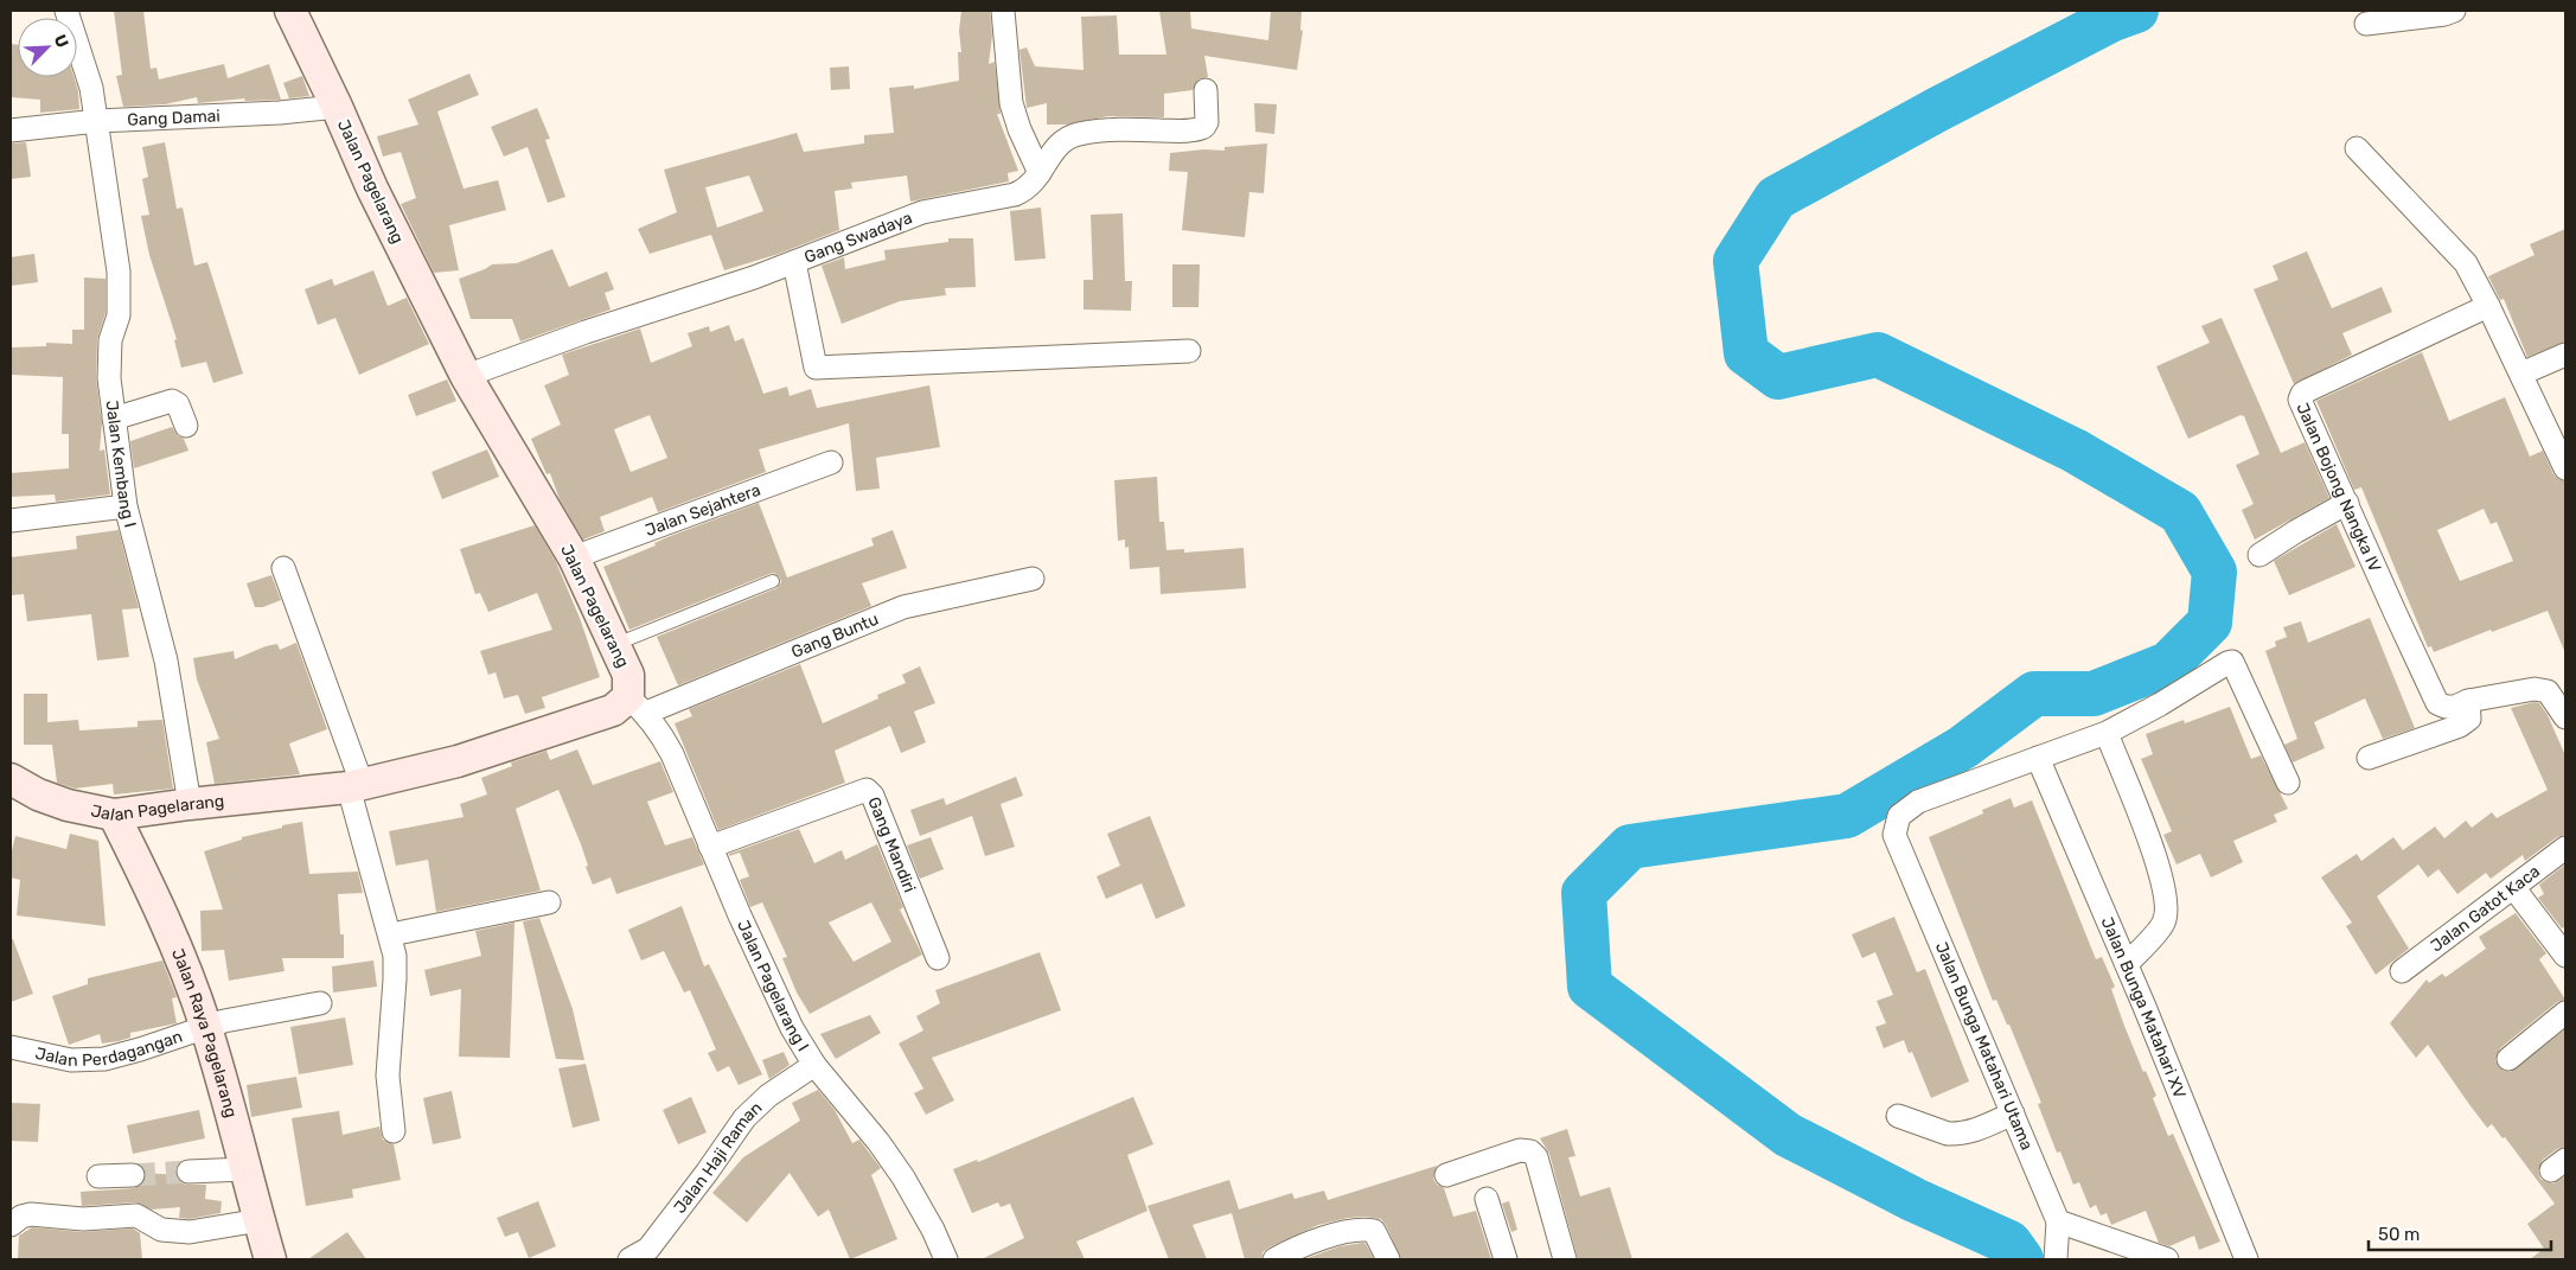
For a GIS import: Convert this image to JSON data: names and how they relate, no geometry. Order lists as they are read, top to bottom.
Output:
{
  "streets": {
    "street": [
      "Gang Damai",
      "Jalan Pagelarang",
      "Gang Swadaya",
      "Jalan Kembang I",
      "Jalan Bojong Nangka IV",
      "Jalan Sejahtera",
      "Gang Buntu",
      "Gang Mandiri",
      "Jalan Gatot Kaca",
      "Jalan Pagelarang I",
      "Jalan Bunga Matahari XV",
      "Jalan Raya Pagelarang",
      "Jalan Perdagangan",
      "Jalan Bunga Matahari Utama",
      "Jalan Haji Raman"
    ]
  },
  "crossings": [
    ["Gang Damai", "Jalan Pagelarang"],
    ["Gang Damai", "Jalan Kembang I"],
    ["Jalan Pagelarang", "Gang Swadaya"],
    ["Jalan Pagelarang", "Jalan Kembang I"],
    ["Jalan Pagelarang", "Jalan Sejahtera"],
    ["Jalan Pagelarang", "Gang Buntu"],
    ["Jalan Pagelarang", "Jalan Pagelarang I"],
    ["Jalan Pagelarang", "Jalan Raya Pagelarang"],
    ["Gang Buntu", "Jalan Pagelarang I"],
    ["Gang Mandiri", "Jalan Pagelarang I"],
    ["Jalan Pagelarang I", "Jalan Haji Raman"],
    ["Jalan Bunga Matahari XV", "Jalan Bunga Matahari Utama"],
    ["Jalan Raya Pagelarang", "Jalan Perdagangan"]
  ],
  "scale_bar": "50 m",
  "north": "top right"
}
